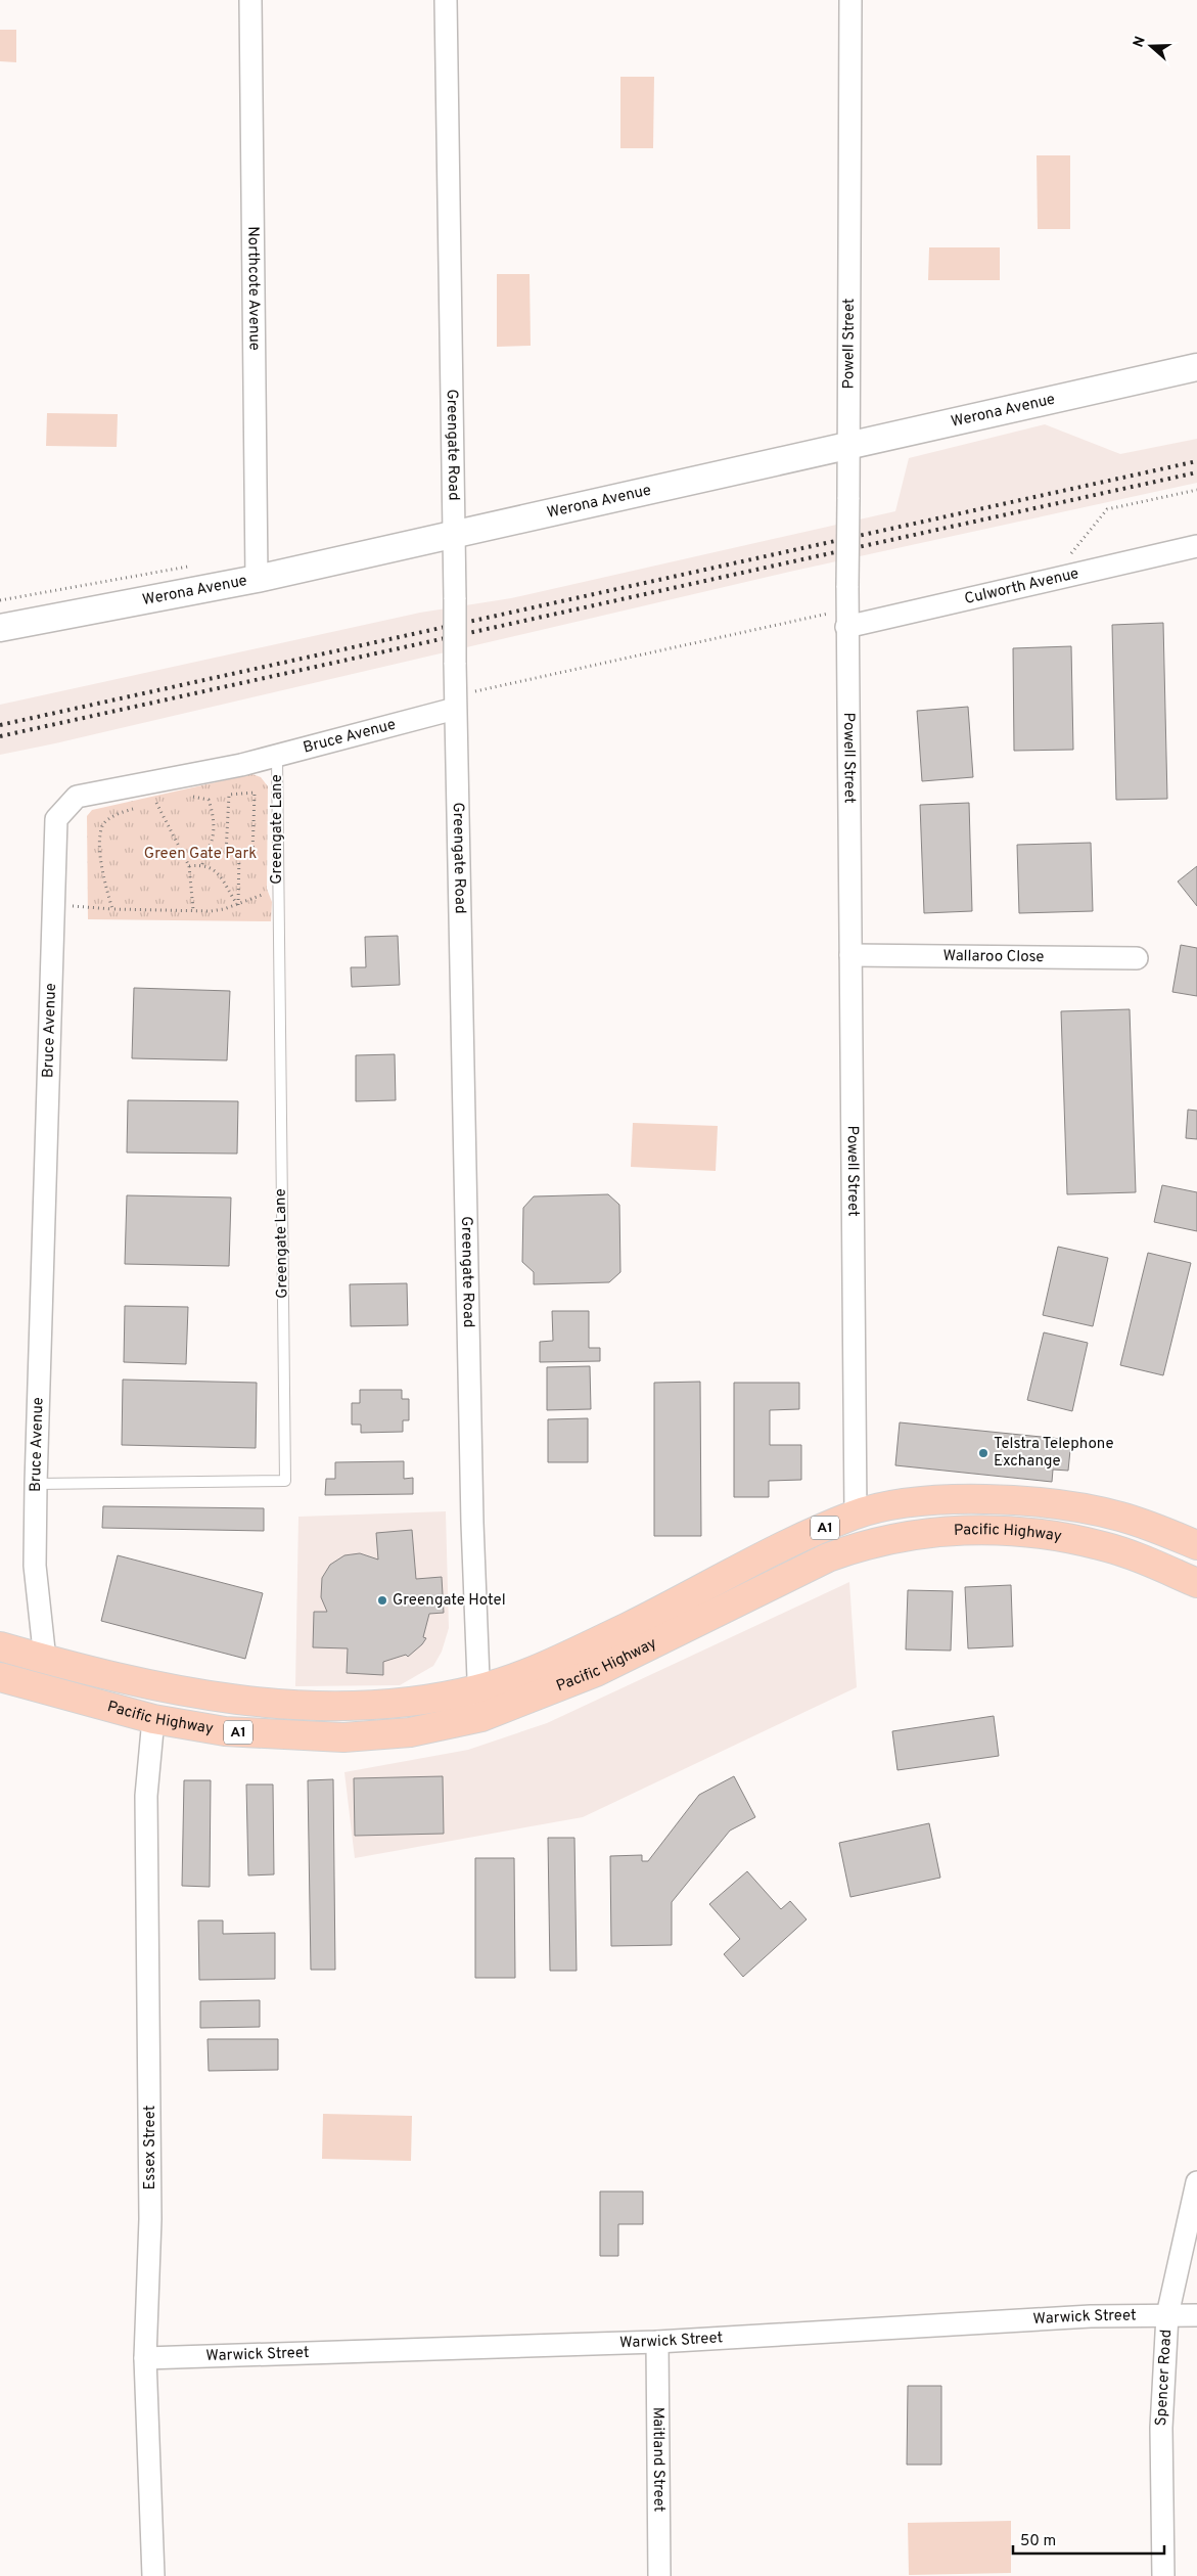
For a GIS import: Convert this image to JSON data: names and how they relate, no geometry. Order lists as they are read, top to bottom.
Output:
{
  "streets": {
    "highway": ["A1", "Pacific Highway"],
    "street": [
      "Northcote Avenue",
      "Powell Street",
      "Werona Avenue",
      "Greengate Road",
      "Culworth Avenue",
      "Bruce Avenue",
      "Wallaroo Close",
      "Essex Street",
      "Warwick Street",
      "Spencer Road",
      "Maitland Street"
    ],
    "lane": ["Greengate Lane"]
  },
  "crossings": [
    ["Northcote Avenue", "Werona Avenue"],
    ["Powell Street", "Werona Avenue"],
    ["Powell Street", "Culworth Avenue"],
    ["Powell Street", "Wallaroo Close"],
    ["Powell Street", "Pacific Highway"],
    ["Werona Avenue", "Greengate Road"],
    ["Greengate Road", "Bruce Avenue"],
    ["Greengate Road", "Pacific Highway"],
    ["Bruce Avenue", "Greengate Lane"],
    ["Bruce Avenue", "Pacific Highway"],
    ["Pacific Highway", "Essex Street"],
    ["Essex Street", "Warwick Street"],
    ["Warwick Street", "Spencer Road"],
    ["Warwick Street", "Maitland Street"]
  ],
  "parks": ["Green Gate Park"],
  "places": ["Telstra Telephone Exchange", "Greengate Hotel"],
  "scale_bar": "50 m",
  "north": "left"
}
